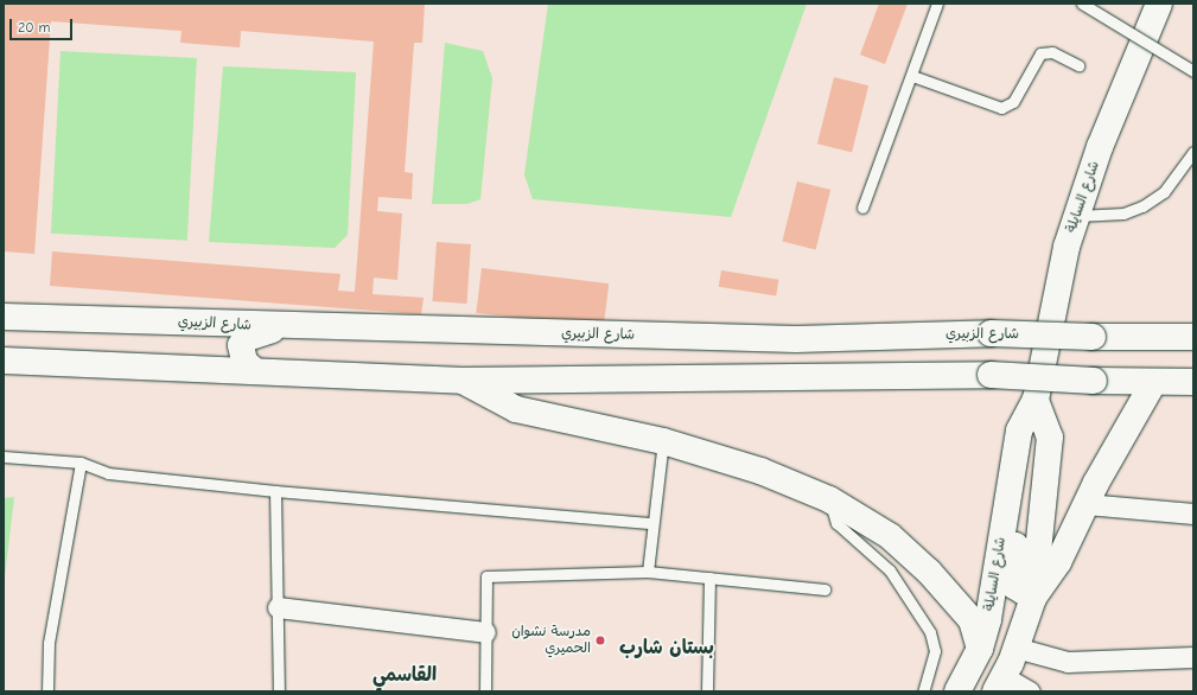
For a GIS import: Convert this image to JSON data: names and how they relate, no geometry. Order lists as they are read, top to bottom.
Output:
{
  "streets": {
    "main road": ["شارع السايلة", "شارع الزبيري"]
  },
  "districts": ["بستان شارب", "القاسمي"],
  "places": ["مدرسة نشوان الحميري"],
  "scale_bar": "20 m"
}
